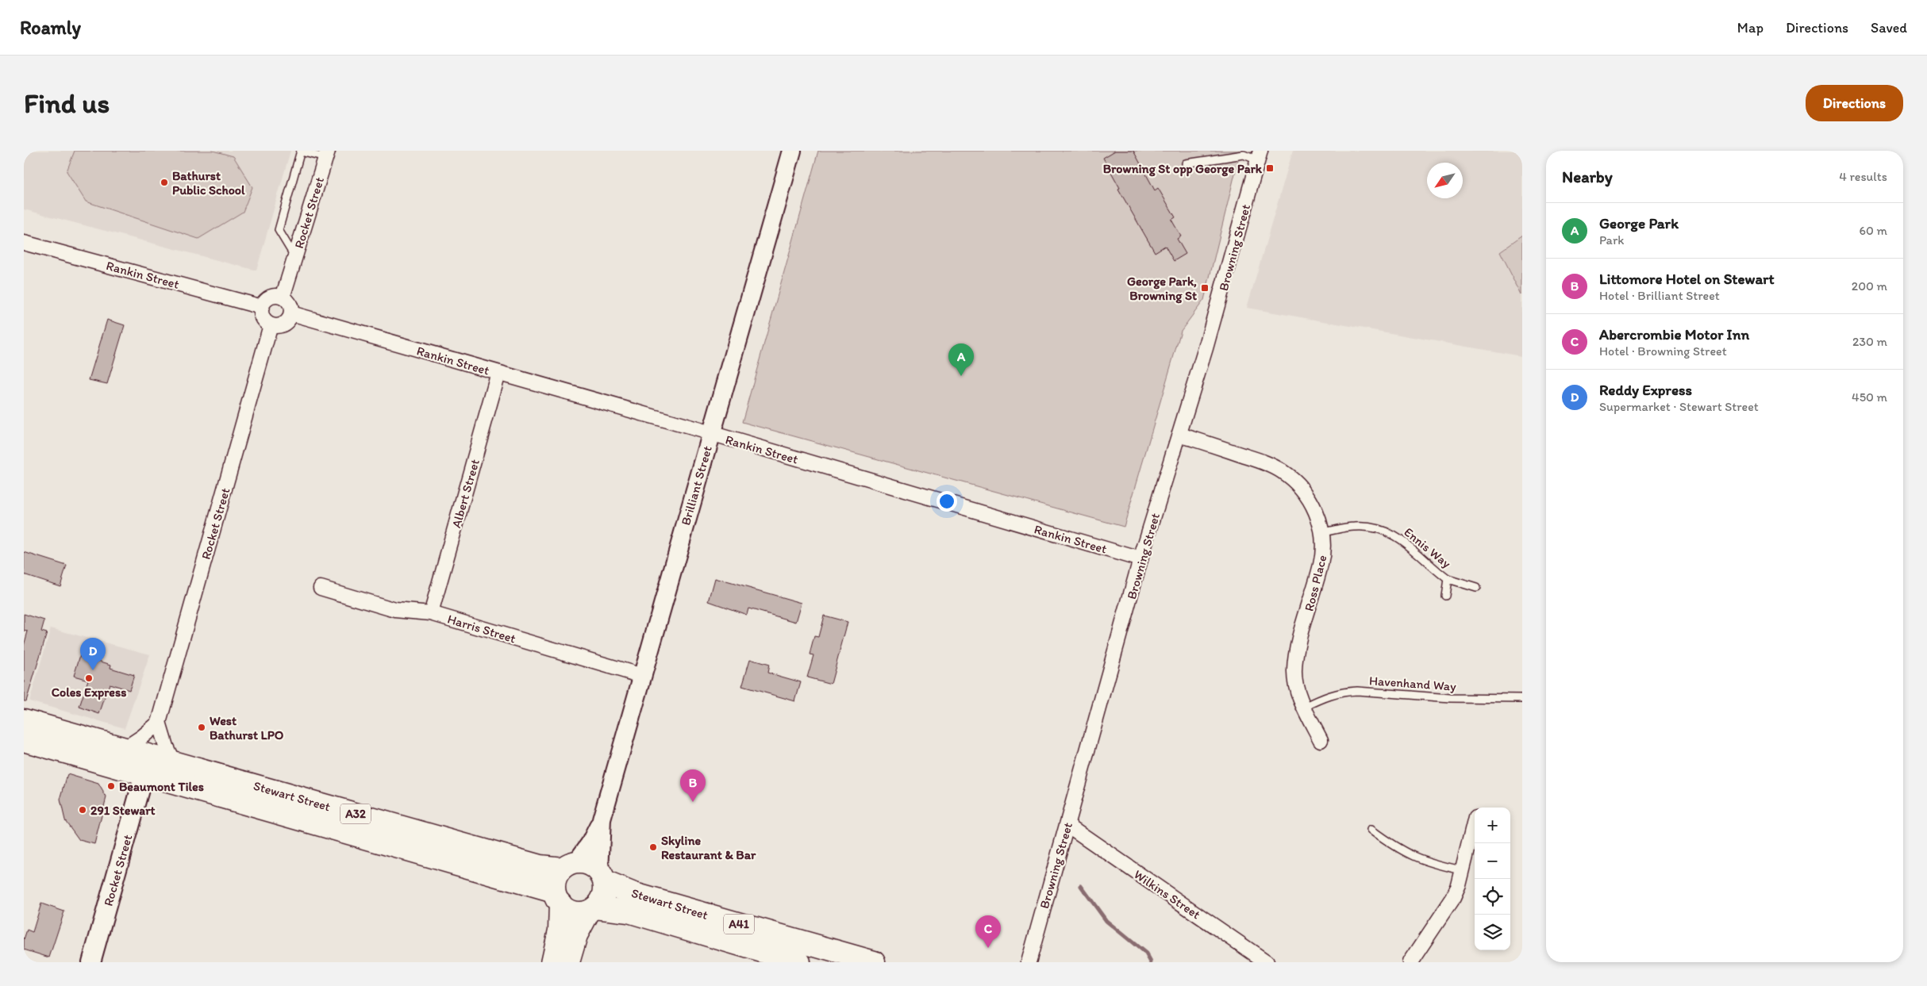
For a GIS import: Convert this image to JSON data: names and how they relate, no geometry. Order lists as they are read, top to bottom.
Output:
{
  "streets": {
    "highway": ["Stewart Street", "A32", "A41"],
    "street": [
      "Rocket Street",
      "Browning Street",
      "Rankin Street",
      "Brilliant Street",
      "Albert Street",
      "Ross Place",
      "Harris Street",
      "Wilkins Street"
    ],
    "lane": ["Ennis Way", "Havenhand Way"]
  },
  "crossings": [
    ["Rocket Street", "Rankin Street"],
    ["Rocket Street", "Stewart Street"],
    ["Browning Street", "Rankin Street"],
    ["Browning Street", "Ross Place"],
    ["Browning Street", "Wilkins Street"],
    ["Rankin Street", "Brilliant Street"],
    ["Rankin Street", "Albert Street"],
    ["Brilliant Street", "Harris Street"],
    ["Brilliant Street", "Stewart Street"],
    ["Brilliant Street", "A32"],
    ["Albert Street", "Harris Street"],
    ["Ennis Way", "Ross Place"],
    ["Ross Place", "Havenhand Way"],
    ["Stewart Street", "A32"]
  ],
  "places": {
    "transit": ["Browning St opp George Park", "George Park, Browning St"],
    "other": [
      "Bathurst Public School",
      "Coles Express",
      "West Bathurst LPO",
      "Beaumont Tiles",
      "291 Stewart",
      "Skyline Restaurant & Bar"
    ]
  },
  "north": "bottom left",
  "page": {
    "header": "Roamly",
    "nav": ["Map", "Directions", "Saved"],
    "buttons": "Directions",
    "title": "Find us",
    "heading": ["Nearby", "4 results"],
    "list": [
      {
        "mark": "A",
        "name": "George Park",
        "note": "Park",
        "value": "60 m"
      },
      {
        "mark": "B",
        "name": "Littomore Hotel on Stewart",
        "note": "Hotel · Brilliant Street",
        "value": "200 m"
      },
      {
        "mark": "C",
        "name": "Abercrombie Motor Inn",
        "note": "Hotel · Browning Street",
        "value": "230 m"
      },
      {
        "mark": "D",
        "name": "Reddy Express",
        "note": "Supermarket · Stewart Street",
        "value": "450 m"
      }
    ],
    "pins": [
      "A",
      "D",
      "B",
      "C"
    ],
    "map_buttons": ["+", "−"]
  }
}
